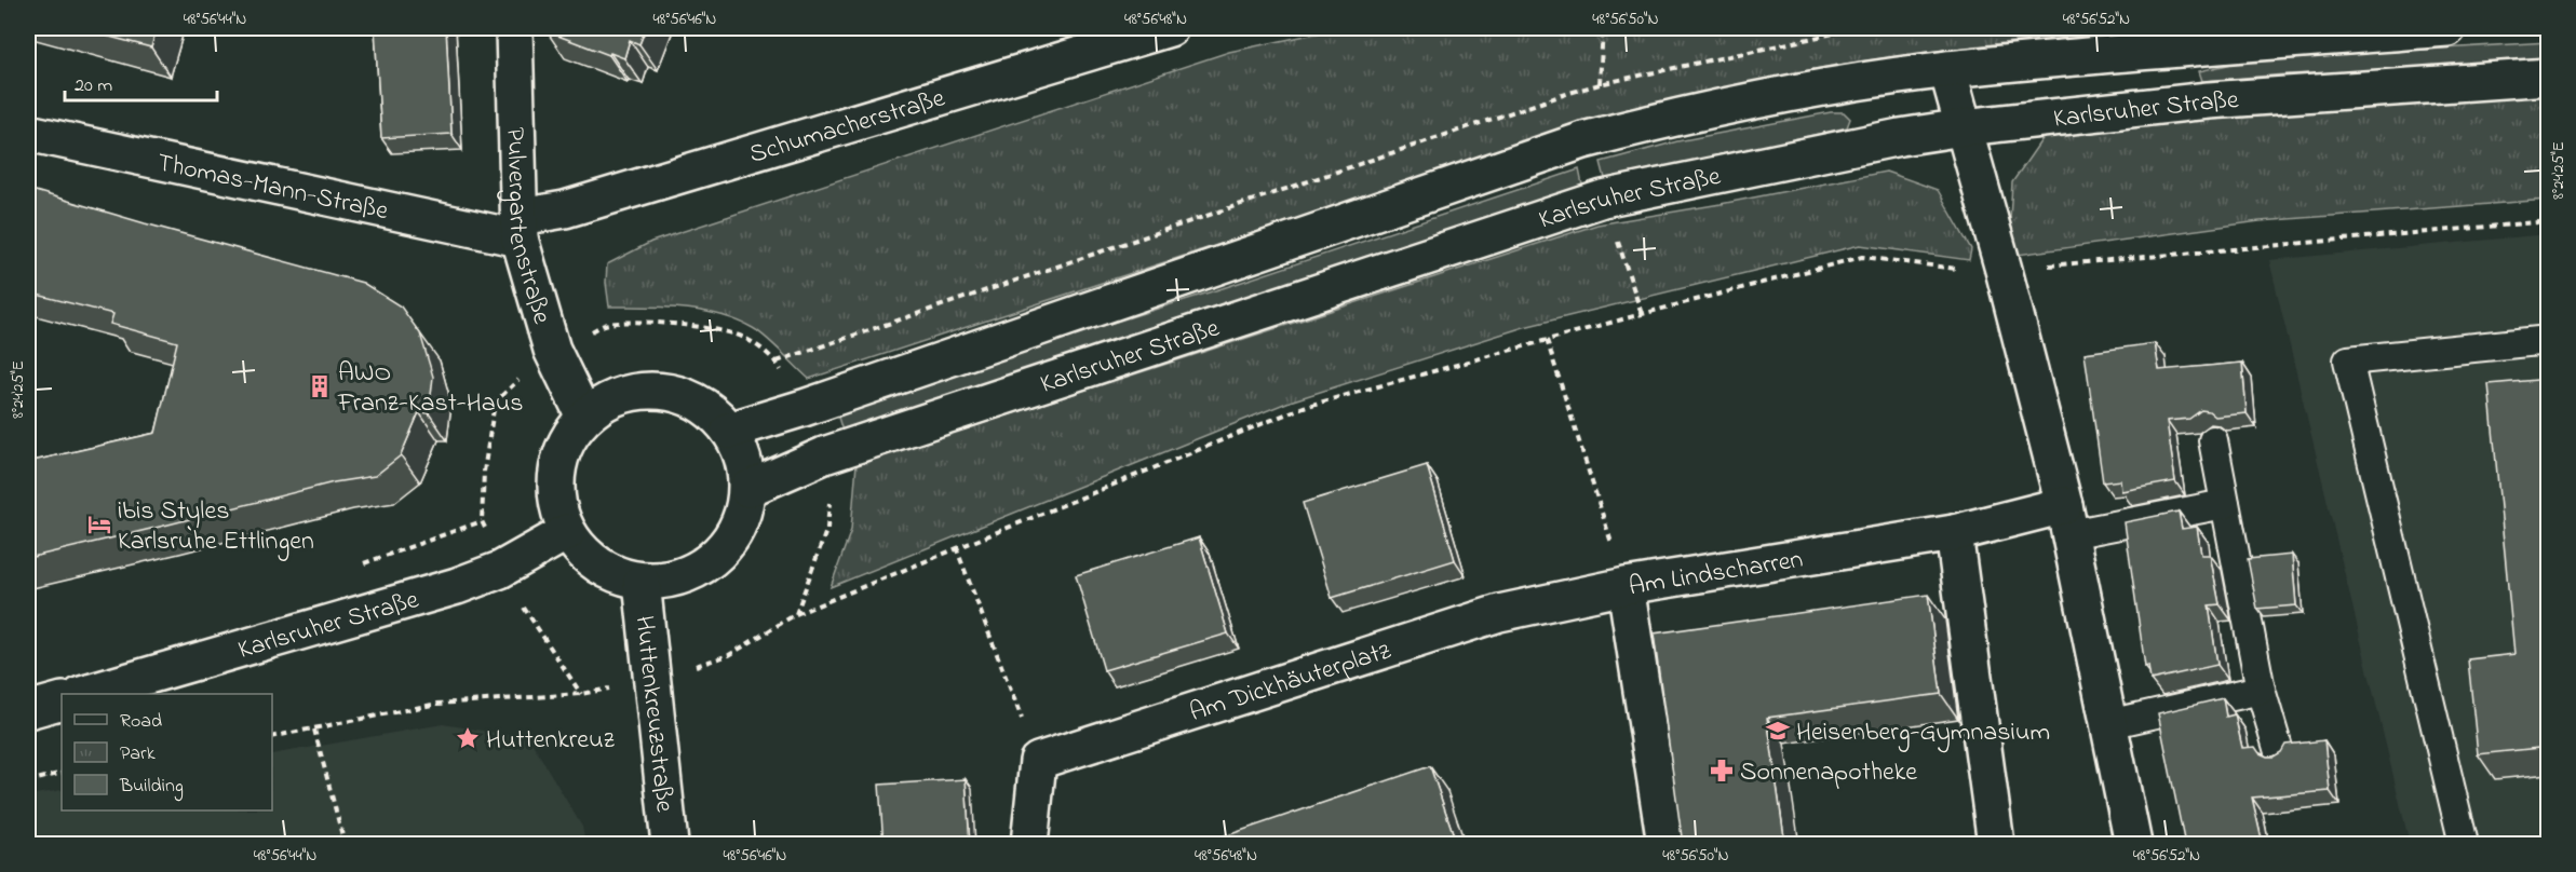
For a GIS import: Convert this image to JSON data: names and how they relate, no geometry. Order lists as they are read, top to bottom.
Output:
{
  "streets": {
    "main road": [
      "Karlsruher Straße",
      "Schumacherstraße",
      "Thomas-Mann-Straße",
      "Pulvergartenstraße",
      "Am Lindscharren",
      "Am Dickhäuterplatz",
      "Huttenkreuzstraße"
    ]
  },
  "crossings": [
    ["Karlsruher Straße", "Pulvergartenstraße"],
    ["Karlsruher Straße", "Huttenkreuzstraße"],
    ["Schumacherstraße", "Thomas-Mann-Straße"],
    ["Schumacherstraße", "Pulvergartenstraße"],
    ["Thomas-Mann-Straße", "Pulvergartenstraße"],
    ["Pulvergartenstraße", "Huttenkreuzstraße"],
    ["Am Lindscharren", "Am Dickhäuterplatz"]
  ],
  "places": {
    "building": ["AWO Franz-Kast-Haus"],
    "hotel": ["ibis Styles Karlsruhe Ettlingen"],
    "school or university": ["Heisenberg-Gymnasium"],
    "place": ["Huttenkreuz"],
    "pharmacy": ["Sonnenapotheke"]
  },
  "legend": ["Road", "Park", "Building"],
  "scale_bar": "20 m",
  "coordinates": [
    "48°56'44\"N",
    "48°56'46\"N",
    "48°56'48\"N",
    "48°56'50\"N",
    "48°56'52\"N",
    "8°24'25\"E"
  ]
}
